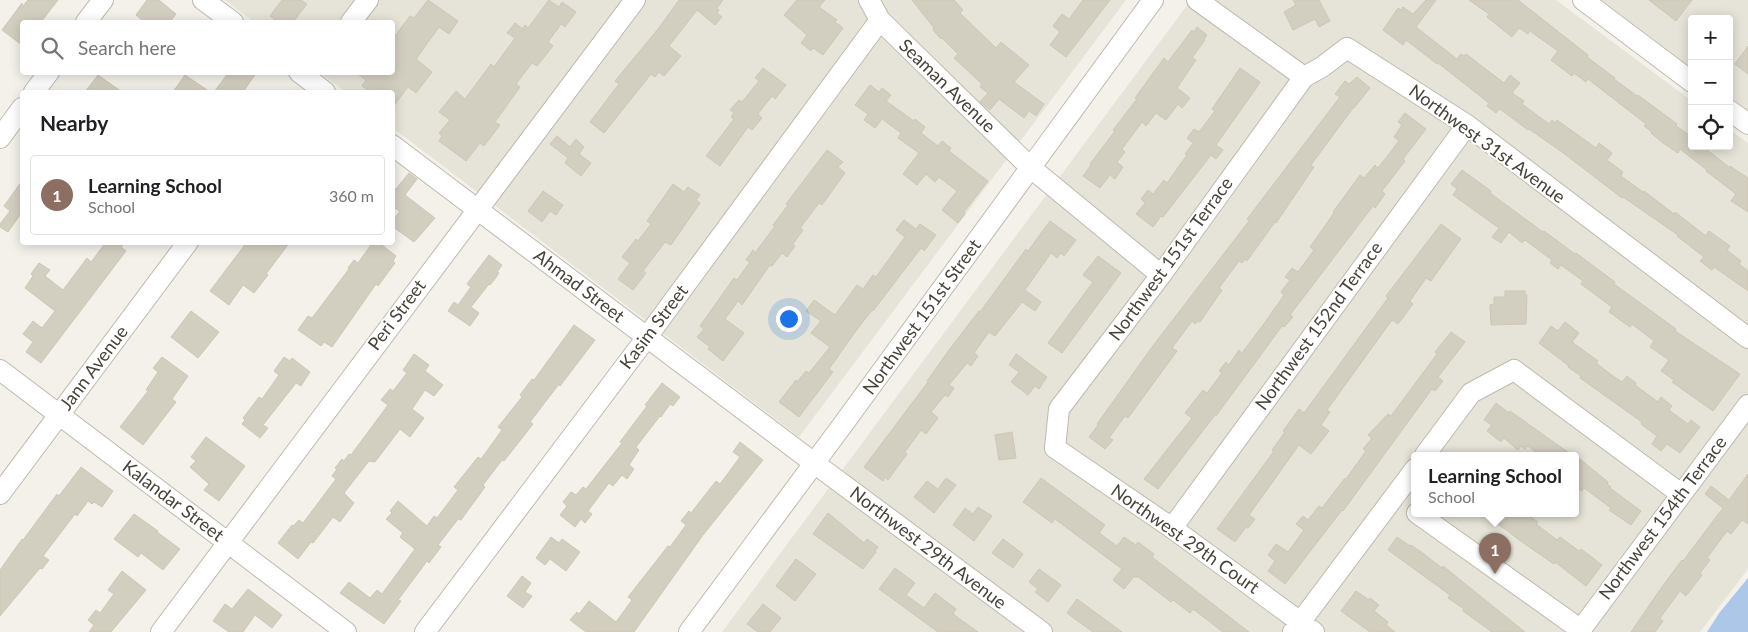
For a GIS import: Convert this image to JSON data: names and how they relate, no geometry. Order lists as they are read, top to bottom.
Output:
{
  "streets": {
    "street": [
      "Seaman Avenue",
      "Northwest 31st Avenue",
      "Northwest 151st Terrace",
      "Ahmad Street",
      "Peri Street",
      "Northwest 151st Street",
      "Northwest 152nd Terrace",
      "Kasim Street",
      "Jann Avenue",
      "Kalandar Street",
      "Northwest 154th Terrace",
      "Northwest 29th Court",
      "Northwest 29th Avenue"
    ]
  },
  "crossings": [
    ["Seaman Avenue", "Northwest 151st Terrace"],
    ["Seaman Avenue", "Northwest 151st Street"],
    ["Seaman Avenue", "Kasim Street"],
    ["Northwest 31st Avenue", "Northwest 151st Terrace"],
    ["Northwest 31st Avenue", "Northwest 152nd Terrace"],
    ["Northwest 151st Terrace", "Northwest 29th Court"],
    ["Ahmad Street", "Peri Street"],
    ["Ahmad Street", "Northwest 151st Street"],
    ["Ahmad Street", "Kasim Street"],
    ["Ahmad Street", "Northwest 29th Avenue"],
    ["Peri Street", "Kalandar Street"],
    ["Northwest 151st Street", "Northwest 29th Avenue"],
    ["Northwest 152nd Terrace", "Northwest 29th Court"],
    ["Jann Avenue", "Kalandar Street"]
  ],
  "page": {
    "map_buttons": ["+", "−"],
    "search": "Search here",
    "heading": "Nearby",
    "list": [
      {
        "mark": "1",
        "name": "Learning School",
        "note": "School",
        "value": "360 m"
      }
    ],
    "popup": ["Learning School", "School"],
    "pins": "1"
  }
}
